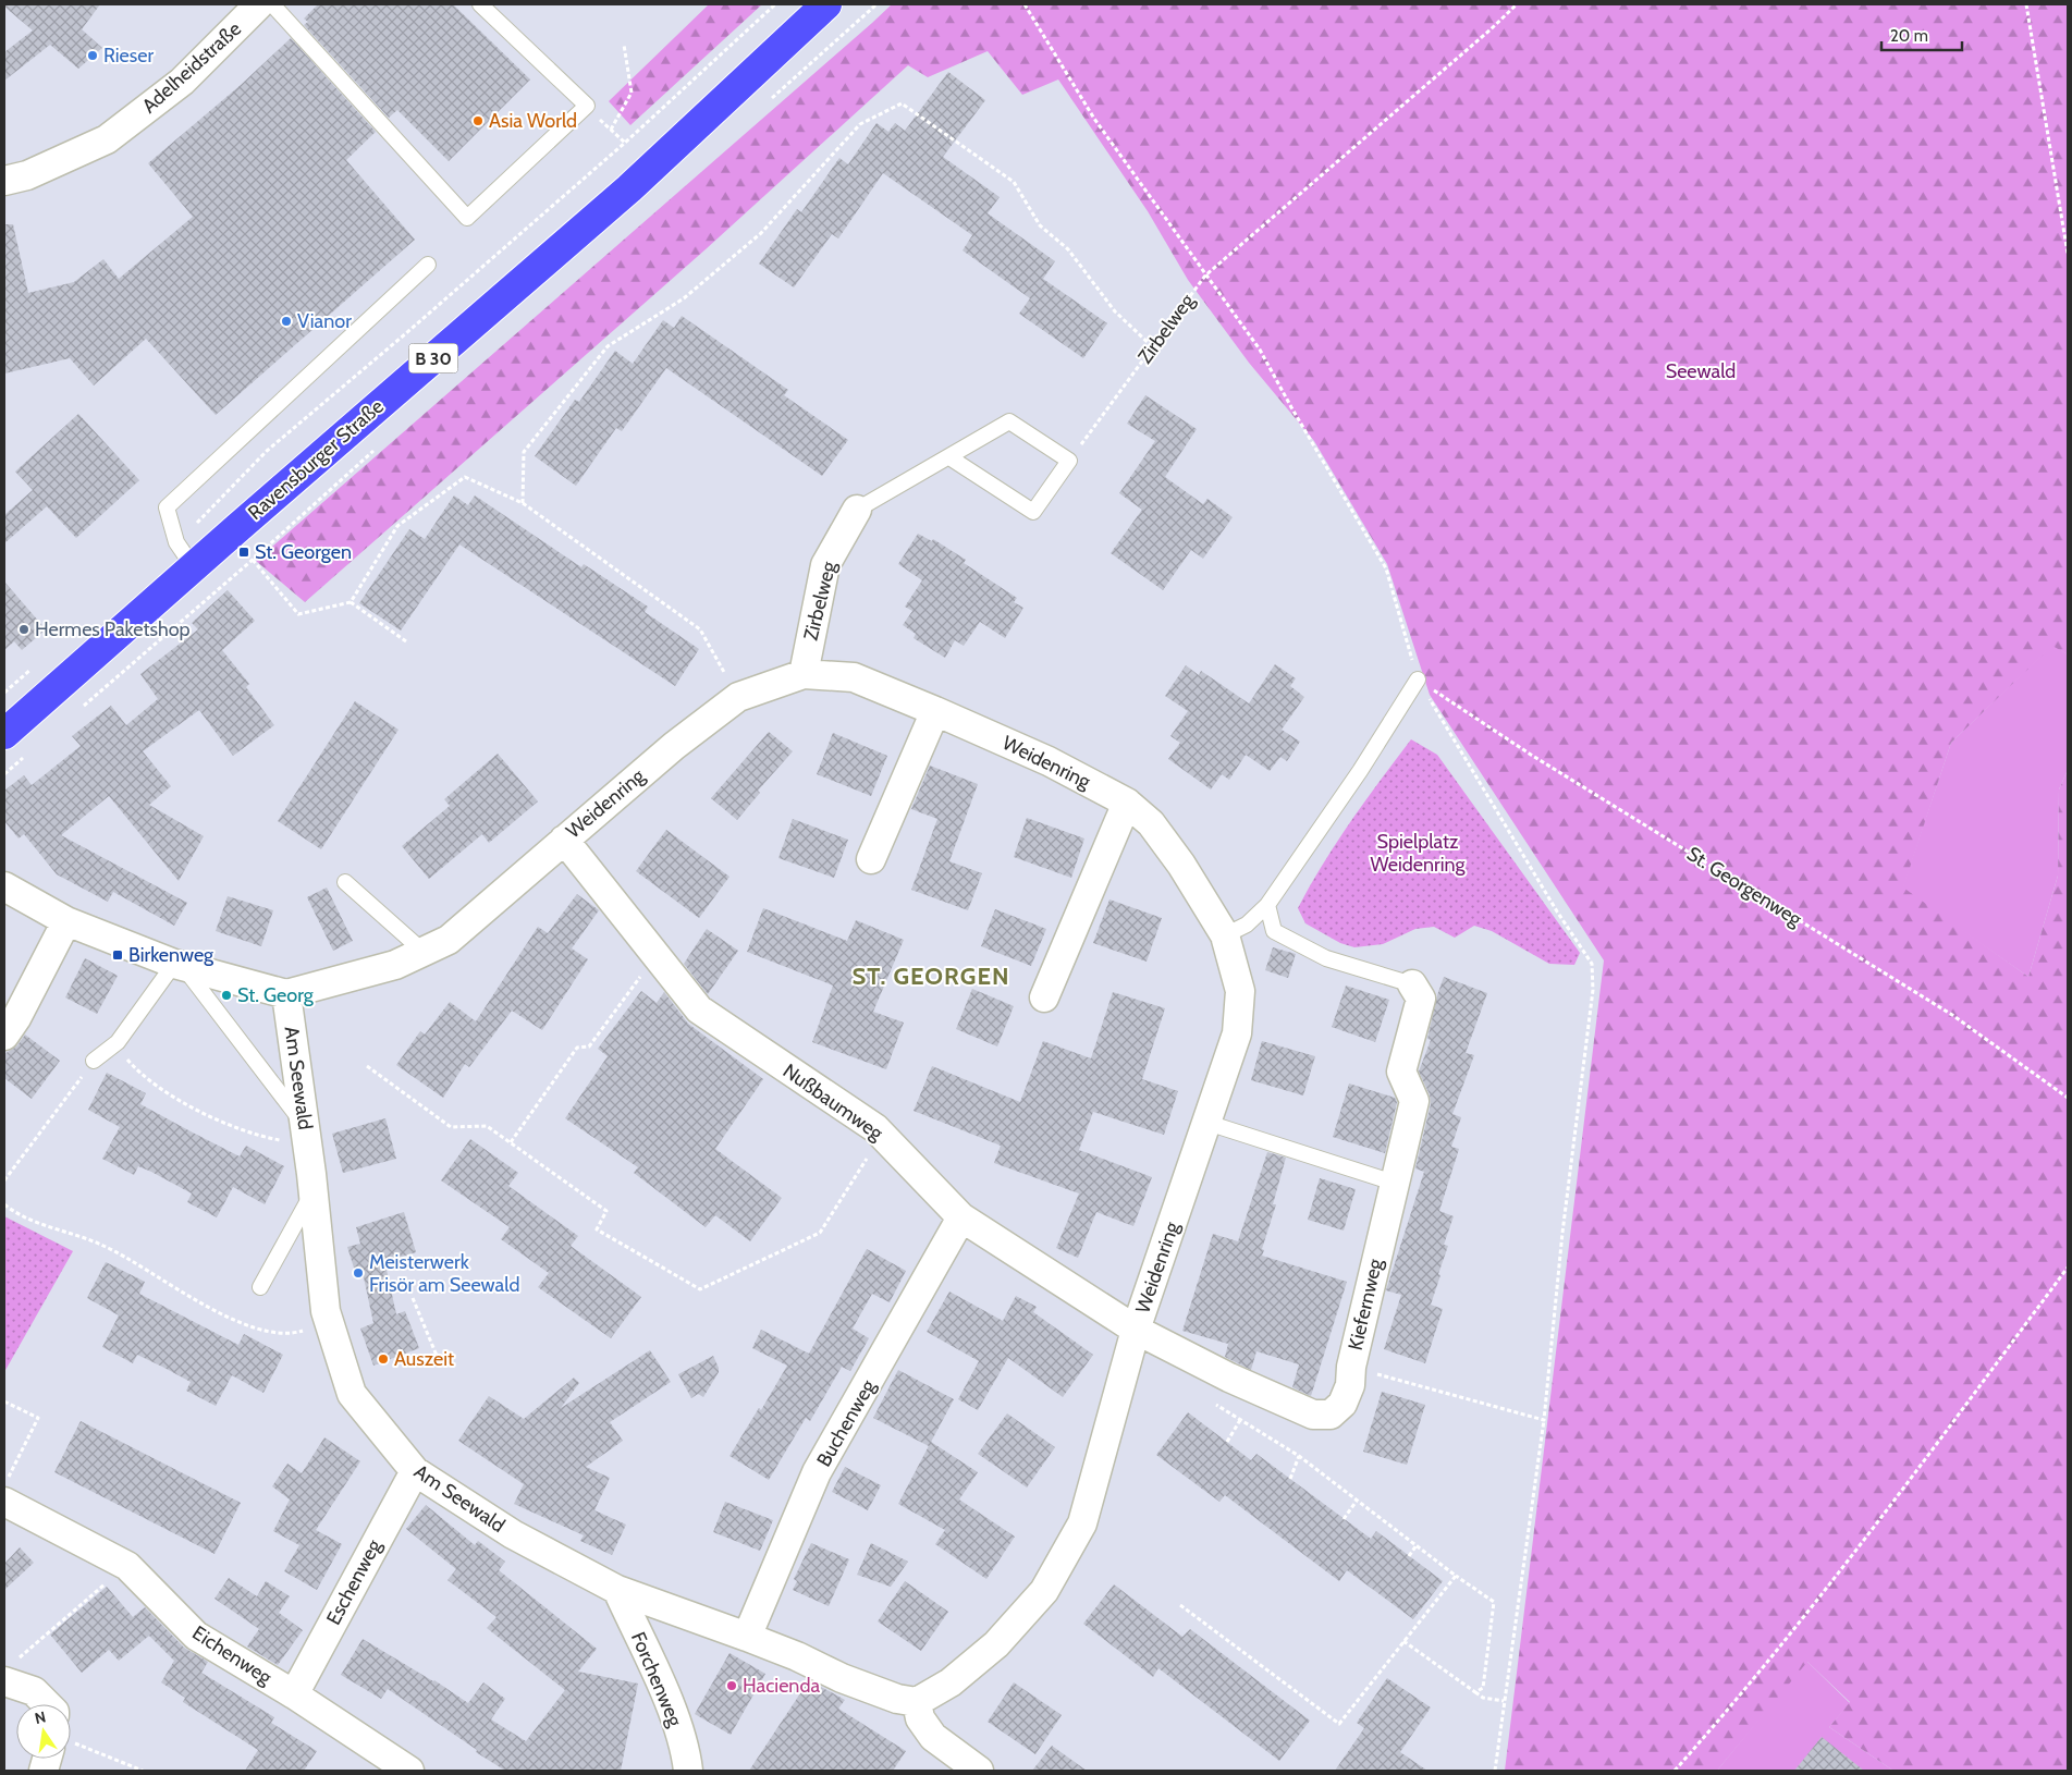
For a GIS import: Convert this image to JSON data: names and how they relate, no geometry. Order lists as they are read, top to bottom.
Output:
{
  "streets": {
    "main road": ["B 30", "Ravensburger Straße"],
    "street": [
      "Adelheidstraße",
      "Zirbelweg",
      "Weidenring",
      "Am Seewald",
      "Nußbaumweg",
      "Kiefernweg",
      "Buchenweg",
      "Eschenweg",
      "Eichenweg",
      "Forchenweg"
    ],
    "path": ["St. Georgenweg"]
  },
  "crossings": [
    ["Zirbelweg", "Weidenring"],
    ["Weidenring", "Am Seewald"],
    ["Weidenring", "Nußbaumweg"],
    ["Weidenring", "Kiefernweg"],
    ["Am Seewald", "Buchenweg"],
    ["Am Seewald", "Eschenweg"],
    ["Am Seewald", "Forchenweg"],
    ["Nußbaumweg", "Kiefernweg"],
    ["Nußbaumweg", "Buchenweg"],
    ["Eschenweg", "Eichenweg"]
  ],
  "districts": ["ST. GEORGEN"],
  "parks": ["Seewald", "Spielplatz Weidenring"],
  "places": {
    "other": [
      "Rieser",
      "Asia World",
      "Vianor",
      "Hermes Paketshop",
      "St. Georg",
      "Meisterwerk Frisör am Seewald",
      "Auszeit",
      "Hacienda"
    ],
    "transit": ["St. Georgen", "Birkenweg"]
  },
  "scale_bar": "20 m",
  "north": "top"
}
